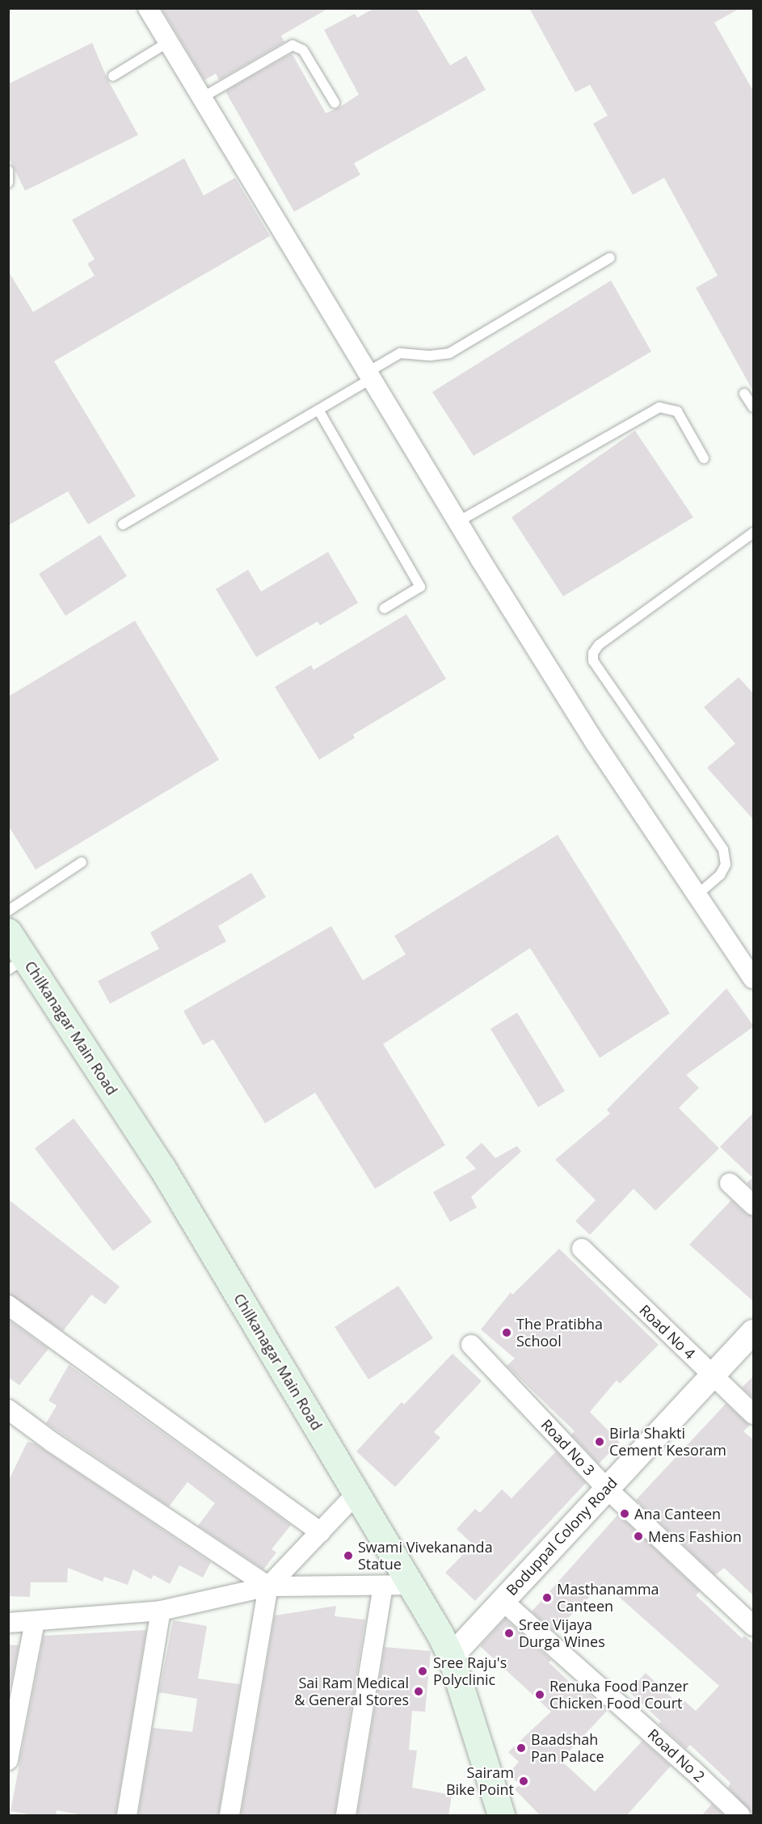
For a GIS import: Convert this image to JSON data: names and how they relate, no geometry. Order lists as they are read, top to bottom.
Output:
{
  "streets": {
    "main road": ["Chilkanagar Main Road"],
    "street": [
      "Road No 4",
      "Road No 3",
      "Boduppal Colony Road",
      "Road No 2"
    ]
  },
  "crossings": [
    ["Chilkanagar Main Road", "Boduppal Colony Road"],
    ["Road No 4", "Boduppal Colony Road"],
    ["Road No 3", "Boduppal Colony Road"],
    ["Boduppal Colony Road", "Road No 2"]
  ],
  "places": [
    "The Pratibha School",
    "Birla Shakti Cement Kesoram",
    "Ana Canteen",
    "Mens Fashion",
    "Swami Vivekananda Statue",
    "Masthanamma Canteen",
    "Sree Vijaya Durga Wines",
    "Sree Raju's Polyclinic",
    "Sai Ram Medical & General Stores",
    "Renuka Food Panzer Chicken Food Court",
    "Baadshah Pan Palace",
    "Sairam Bike Point"
  ]
}
